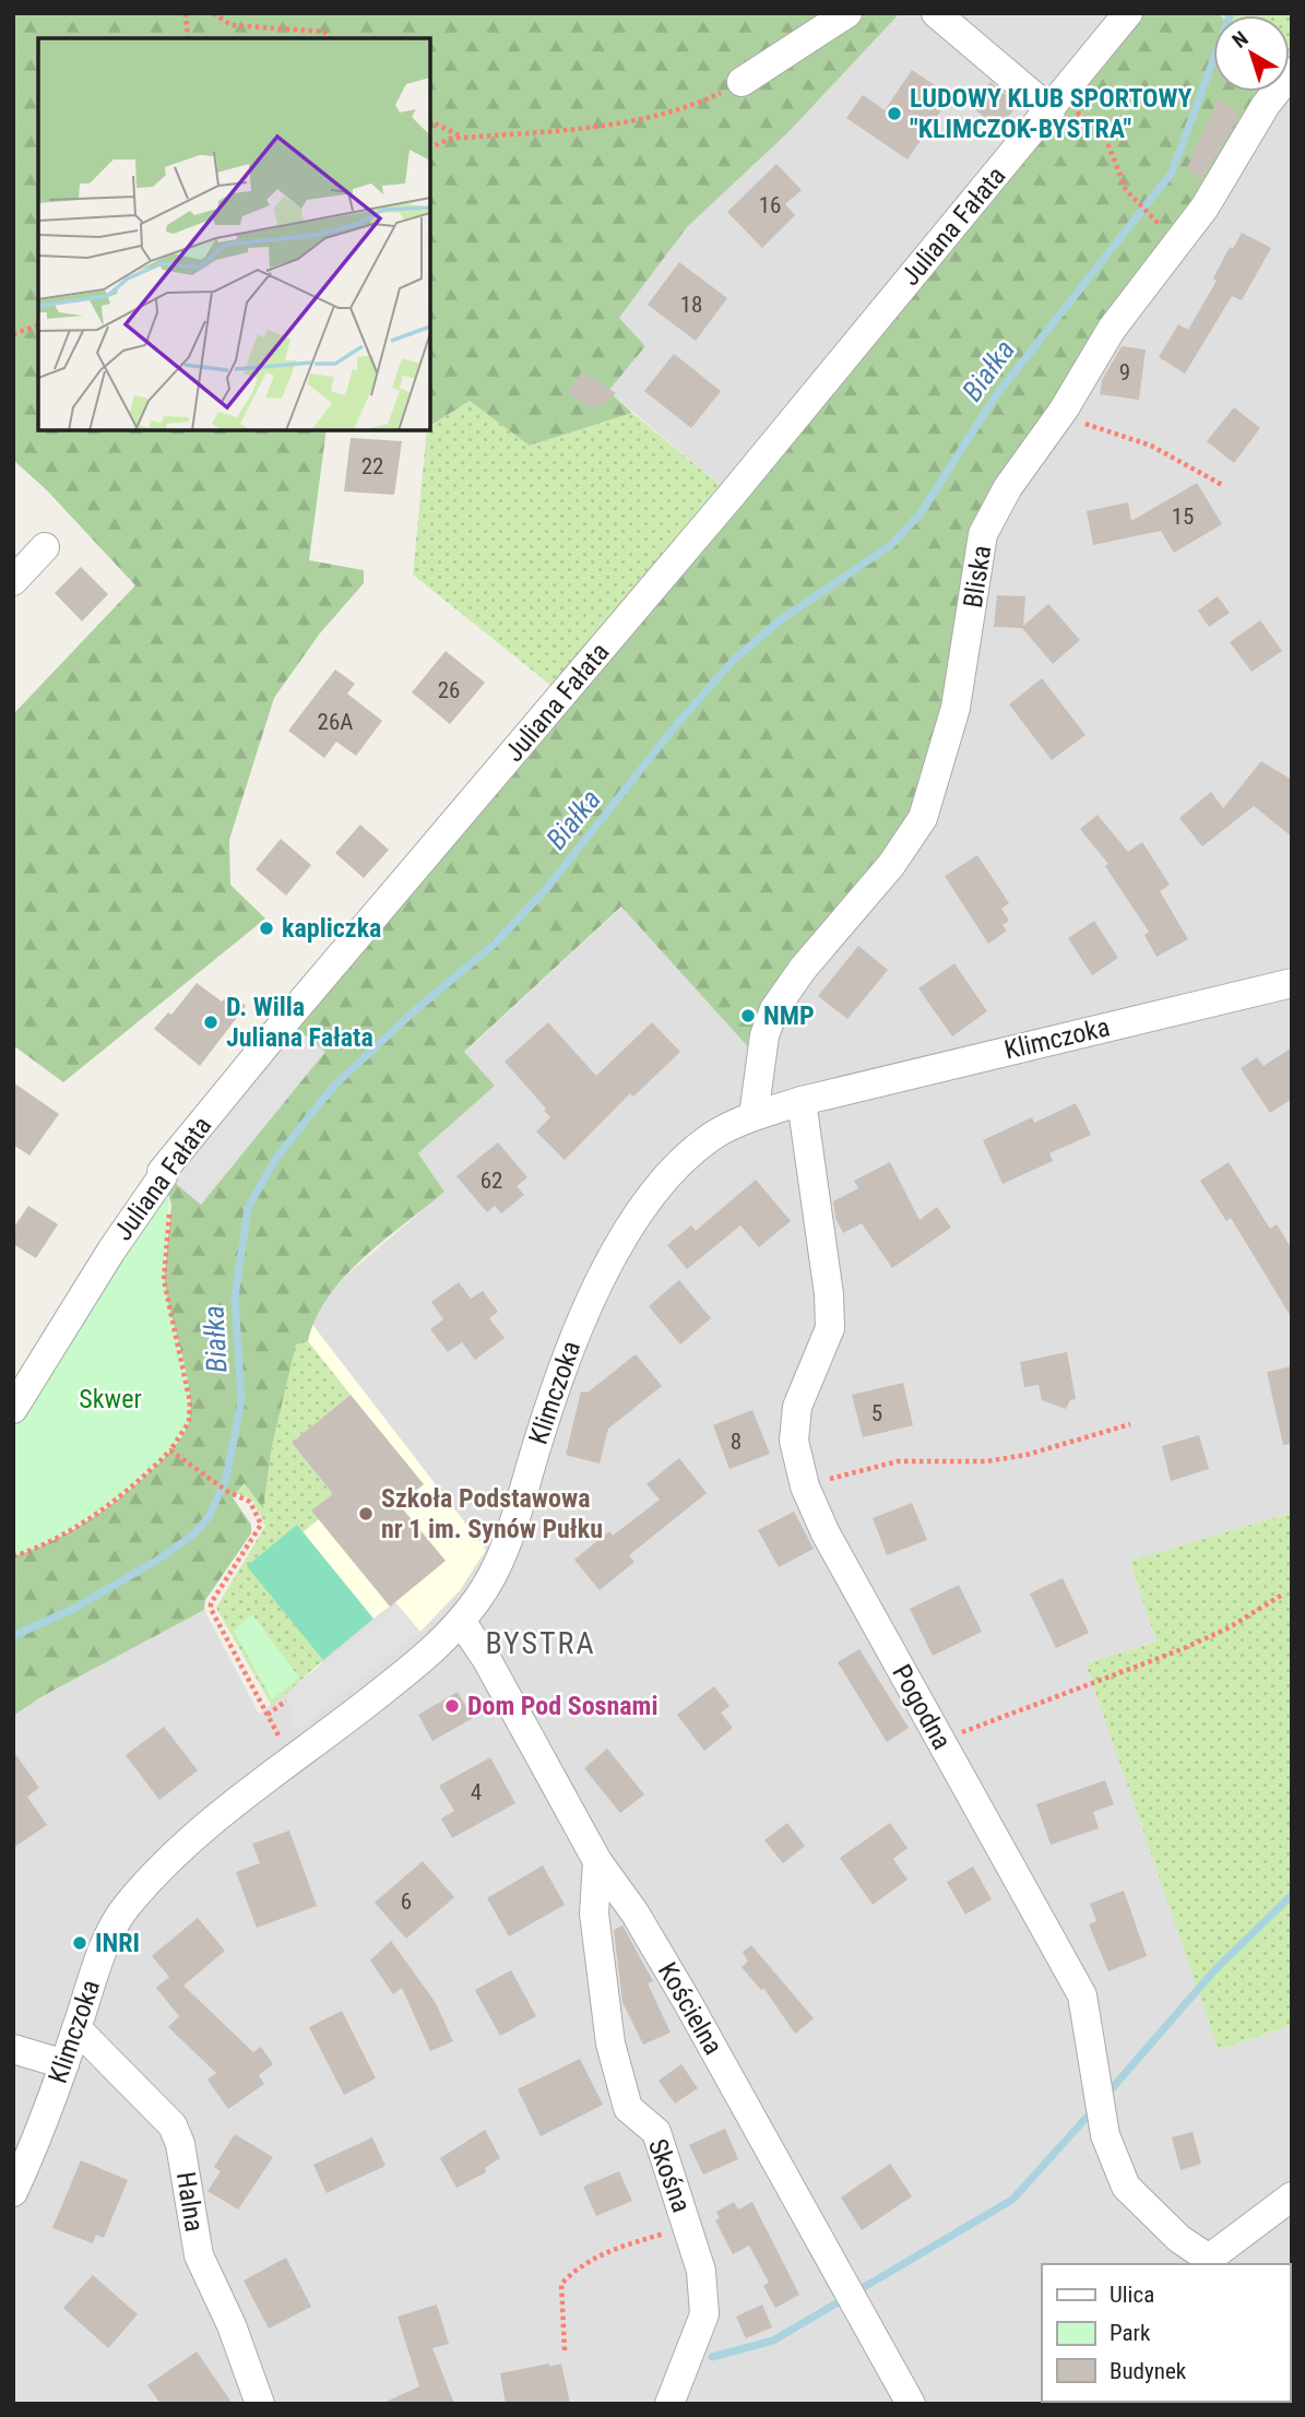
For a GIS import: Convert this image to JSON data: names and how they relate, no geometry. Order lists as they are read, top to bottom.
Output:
{
  "streets": {
    "street": [
      "Juliana Fałata",
      "Bliska",
      "Klimczoka",
      "Pogodna",
      "Kościelna",
      "Skośna",
      "Halna"
    ]
  },
  "crossings": [
    ["Bliska", "Klimczoka"],
    ["Klimczoka", "Pogodna"],
    ["Klimczoka", "Kościelna"],
    ["Klimczoka", "Halna"],
    ["Kościelna", "Skośna"]
  ],
  "districts": ["BYSTRA"],
  "water": ["Białka"],
  "parks": ["Skwer"],
  "places": [
    "LUDOWY KLUB SPORTOWY \"KLIMCZOK-BYSTRA\"",
    "kapliczka",
    "NMP",
    "D. Willa Juliana Fałata",
    "Szkoła Podstawowa nr 1 im. Synów Pułku",
    "Dom Pod Sosnami",
    "INRI"
  ],
  "house_numbers": [
    "16",
    "18",
    "9",
    "22",
    "15",
    "26",
    "26A",
    "62",
    "5",
    "8",
    "4",
    "6"
  ],
  "legend": ["Ulica", "Park", "Budynek"],
  "north": "top left"
}
